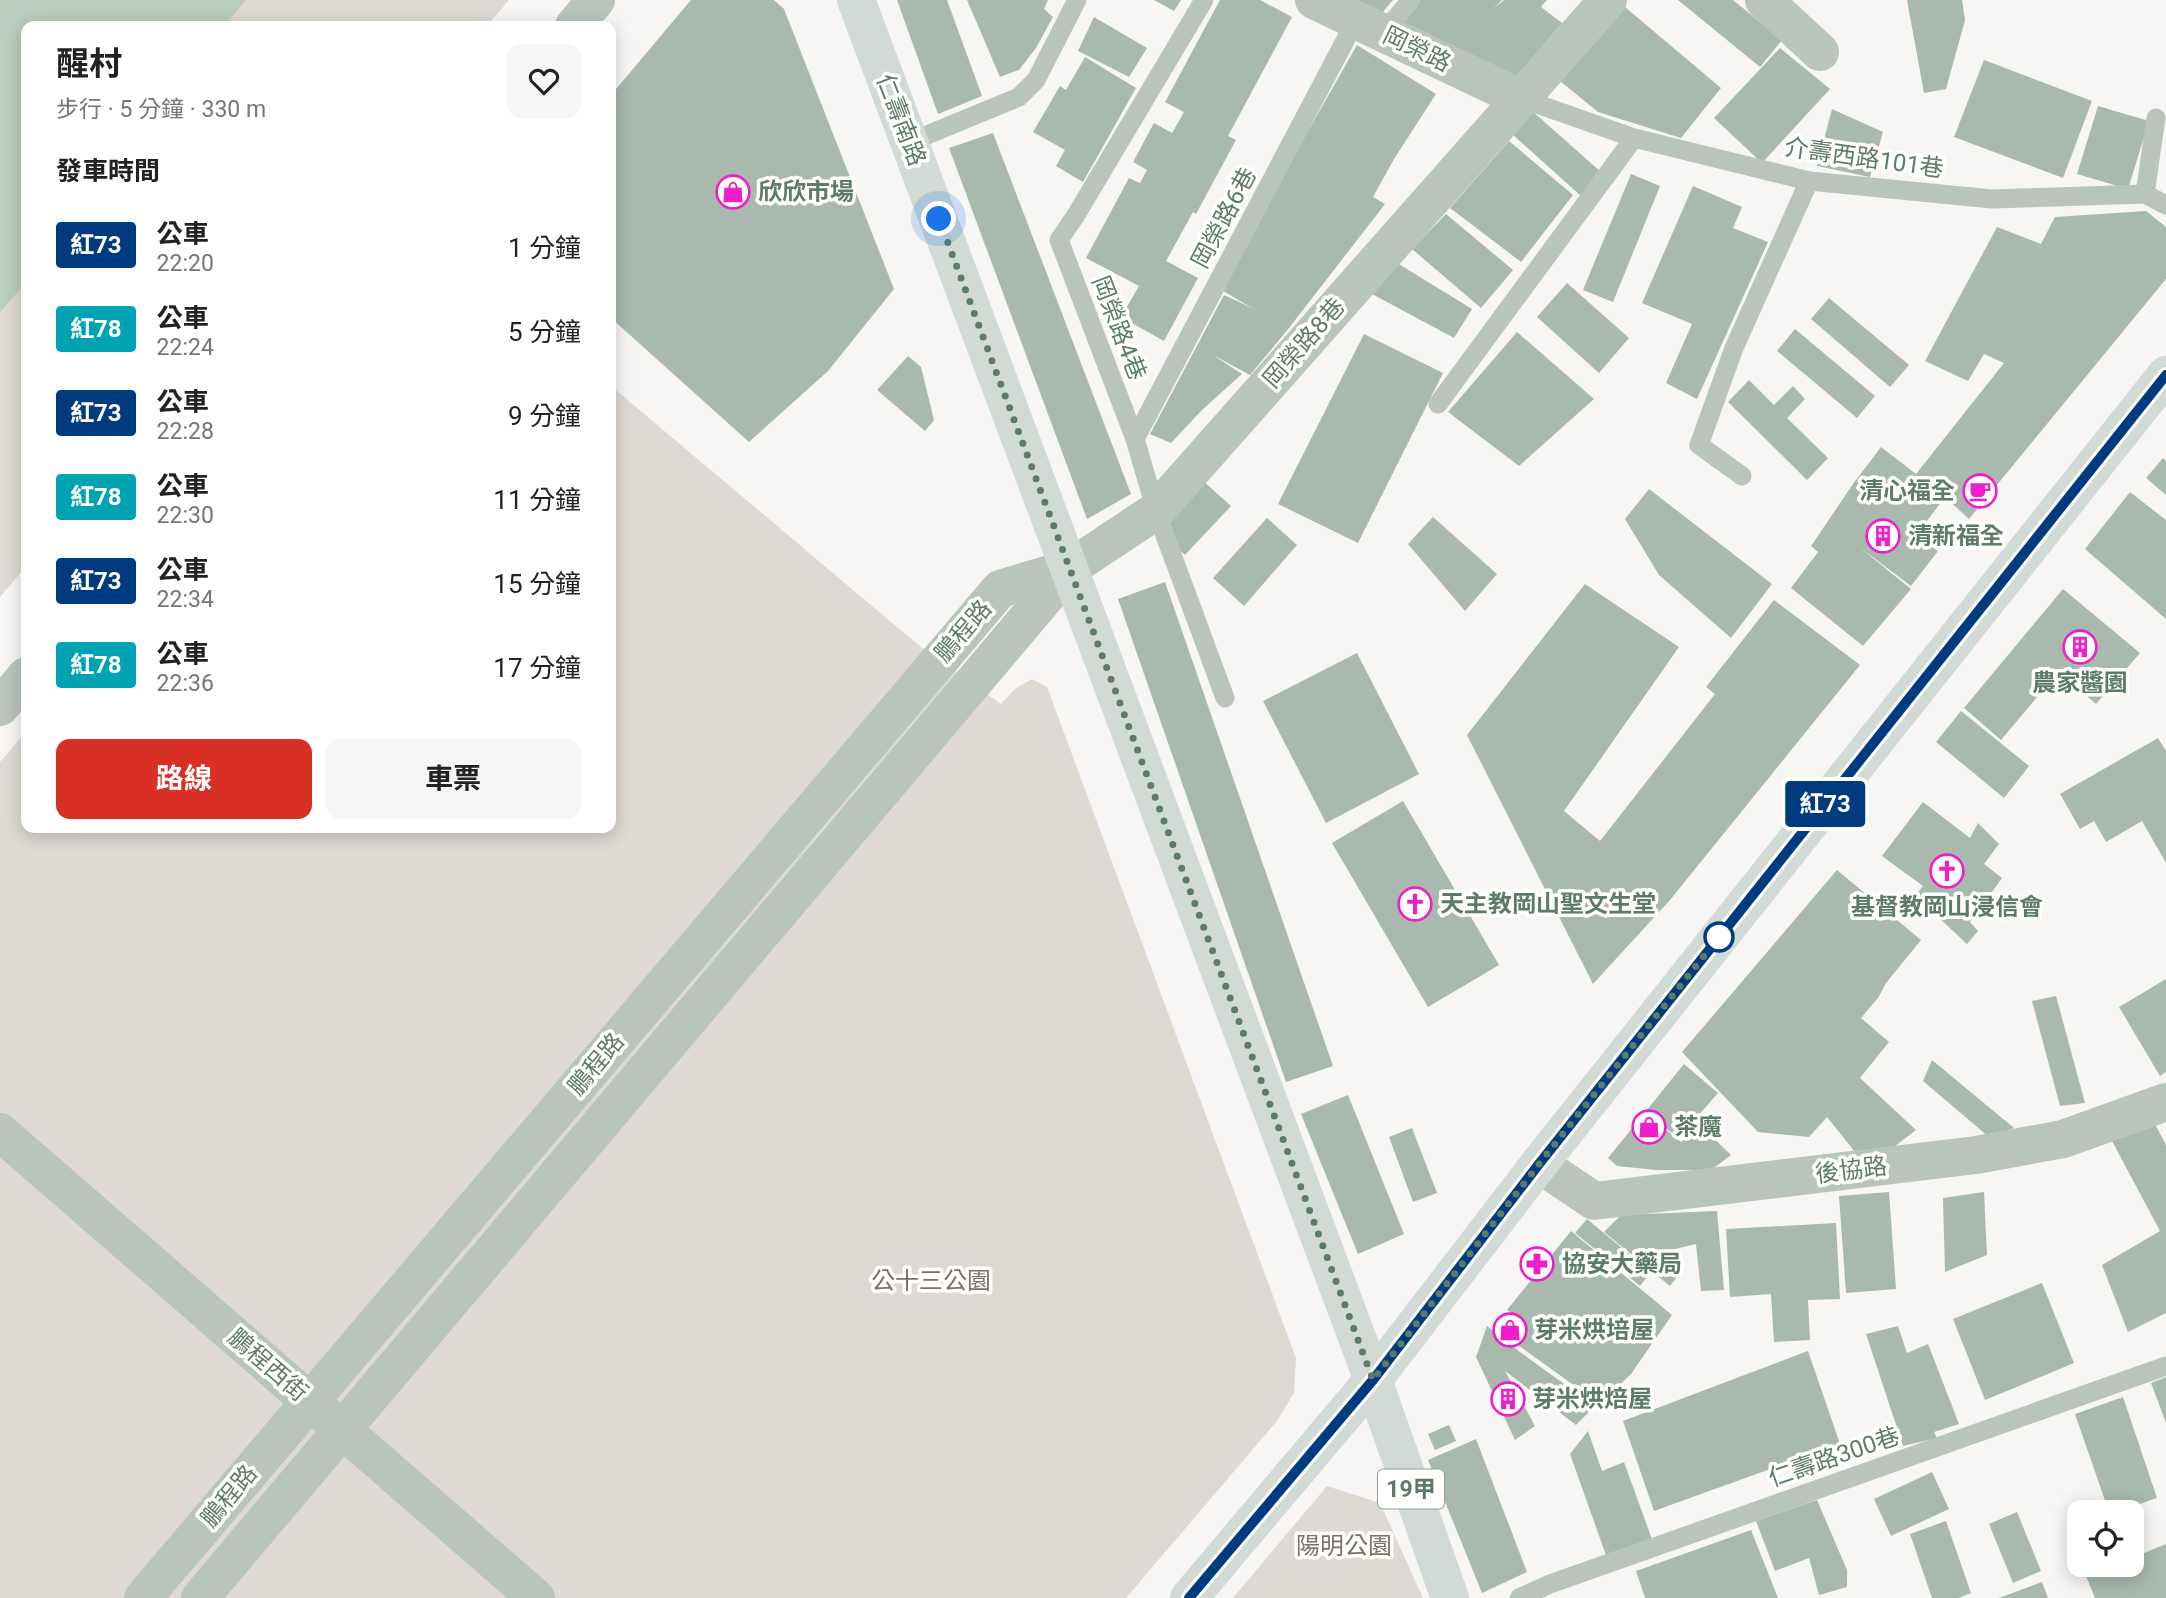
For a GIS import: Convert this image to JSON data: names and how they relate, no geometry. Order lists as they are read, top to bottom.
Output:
{
  "streets": {
    "main road": ["仁壽南路", "19甲"],
    "street": [
      "岡榮路",
      "岡榮路8巷",
      "鵬程路",
      "後協路",
      "鵬程西街"
    ],
    "lane": [
      "介壽西路101巷",
      "岡榮路6巷",
      "岡榮路4巷",
      "仁壽路300巷"
    ]
  },
  "crossings": [
    ["岡榮路", "介壽西路101巷"],
    ["岡榮路", "岡榮路6巷"],
    ["岡榮路", "岡榮路8巷"],
    ["仁壽南路", "岡榮路8巷"],
    ["仁壽南路", "鵬程路"],
    ["仁壽南路", "19甲"],
    ["介壽西路101巷", "岡榮路8巷"],
    ["岡榮路6巷", "岡榮路4巷"],
    ["岡榮路4巷", "岡榮路8巷"],
    ["岡榮路8巷", "鵬程路"],
    ["鵬程路", "鵬程西街"]
  ],
  "parks": ["公十三公園", "陽明公園"],
  "places": {
    "shop": ["欣欣市場", "茶魔", "芽米烘培屋"],
    "cafe": ["清心福全"],
    "building": ["清新福全", "農家醬園", "芽米烘焙屋"],
    "church": ["基督教岡山浸信會", "天主教岡山聖文生堂"],
    "pharmacy": ["協安大藥局"]
  },
  "lines": ["bus line 紅73"],
  "page": {
    "on_map": "紅73",
    "heading": [
      ["醒村", "步行 · 5 分鐘 · 330 m"],
      "發車時間"
    ],
    "list": [
      {
        "mark": "紅73",
        "name": "公車",
        "note": "22:20",
        "value": "1 分鐘"
      },
      {
        "mark": "紅78",
        "name": "公車",
        "note": "22:24",
        "value": "5 分鐘"
      },
      {
        "mark": "紅73",
        "name": "公車",
        "note": "22:28",
        "value": "9 分鐘"
      },
      {
        "mark": "紅78",
        "name": "公車",
        "note": "22:30",
        "value": "11 分鐘"
      },
      {
        "mark": "紅73",
        "name": "公車",
        "note": "22:34",
        "value": "15 分鐘"
      },
      {
        "mark": "紅78",
        "name": "公車",
        "note": "22:36",
        "value": "17 分鐘"
      }
    ],
    "buttons": ["路線", "車票"]
  }
}
